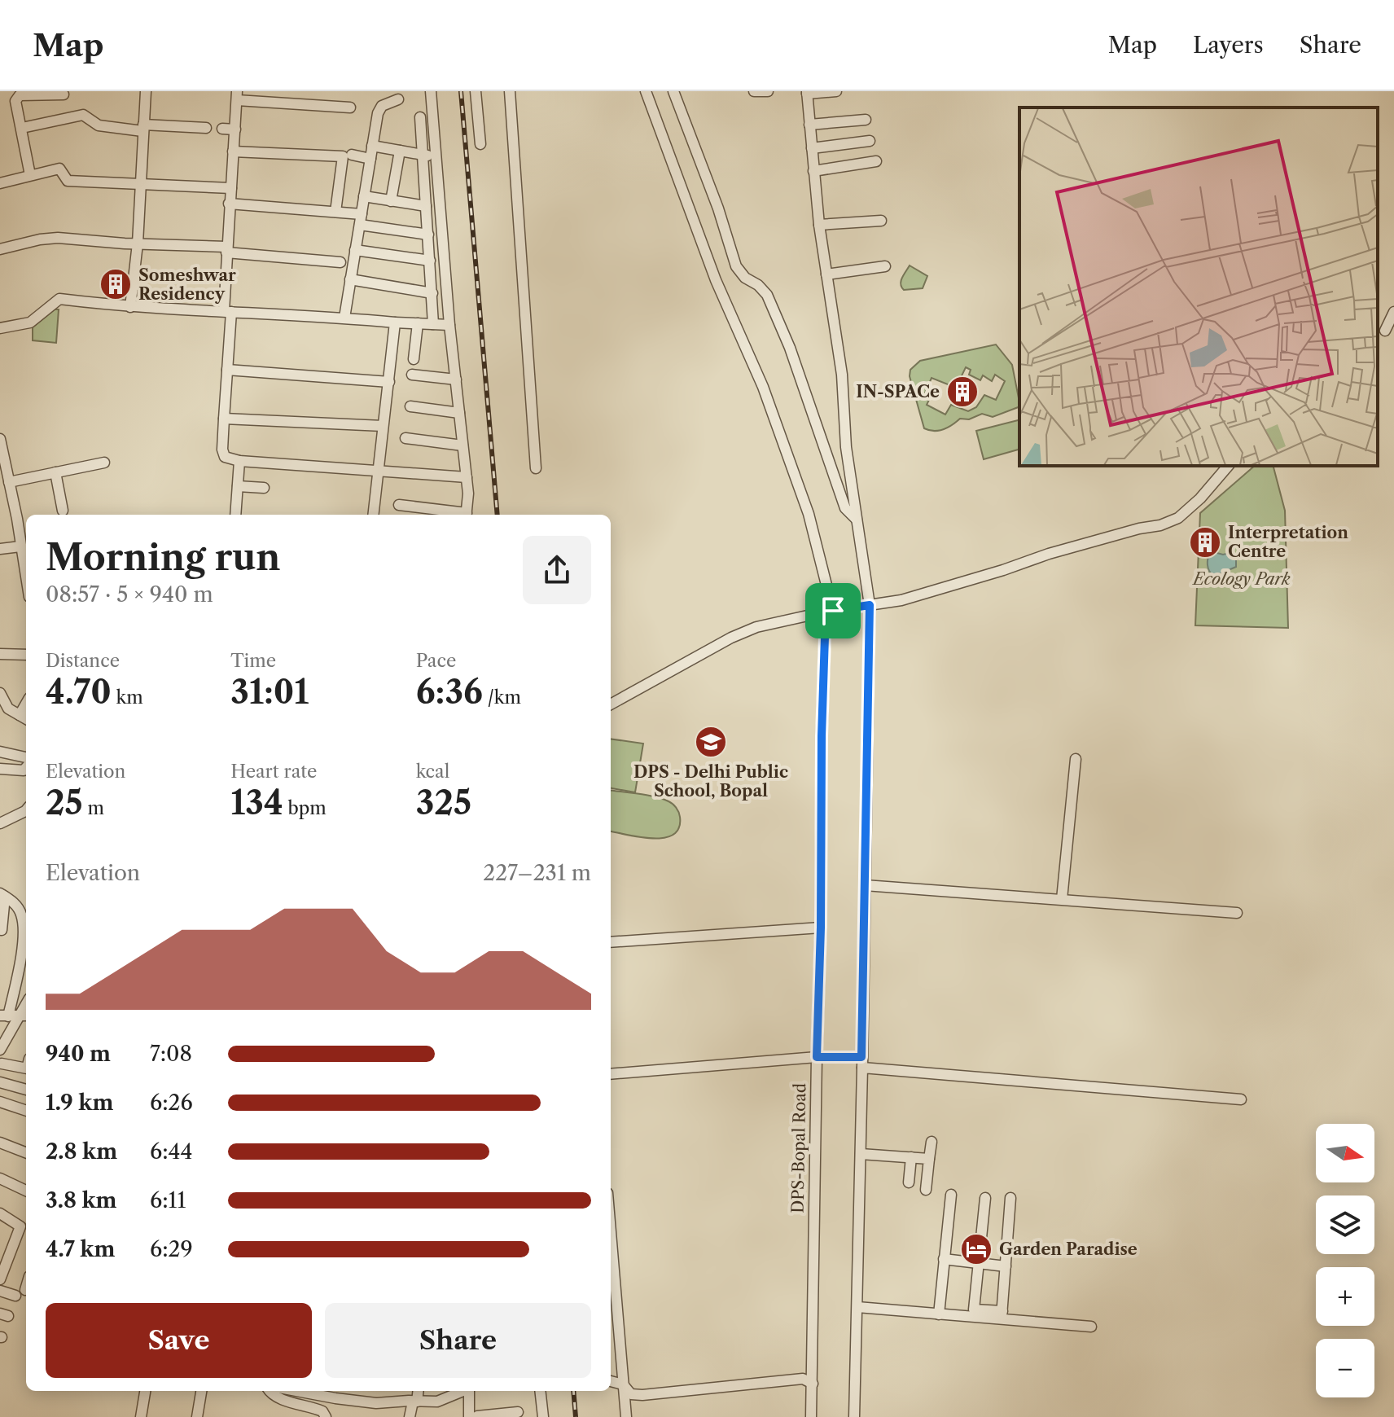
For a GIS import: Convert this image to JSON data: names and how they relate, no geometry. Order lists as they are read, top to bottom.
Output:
{
  "streets": {
    "street": ["DPS-Bopal Road"]
  },
  "parks": ["Ecology Park"],
  "places": {
    "building": ["Someshwar Residency", "IN-SPACe", "Interpretation Centre"],
    "school or university": ["DPS - Delhi Public School, Bopal"],
    "hotel": ["Garden Paradise"]
  },
  "north": "right",
  "page": {
    "header": "Map",
    "nav": ["Map", "Layers", "Share"],
    "heading": ["Morning run", "08:57 · 5 × 940 m"],
    "stats": [
      ["Distance", "4.70 km"],
      ["Time", "31:01"],
      ["Pace", "6:36 /km"],
      ["Elevation", "25 m"],
      ["Heart rate", "134 bpm"],
      ["kcal", "325"]
    ],
    "chart": ["Elevation", "227–231 m"],
    "list": [
      {
        "name": "940 m",
        "note": "7:08"
      },
      {
        "name": "1.9 km",
        "note": "6:26"
      },
      {
        "name": "2.8 km",
        "note": "6:44"
      },
      {
        "name": "3.8 km",
        "note": "6:11"
      },
      {
        "name": "4.7 km",
        "note": "6:29"
      }
    ],
    "map_buttons": ["+", "−"],
    "buttons": ["Save", "Share"]
  }
}
